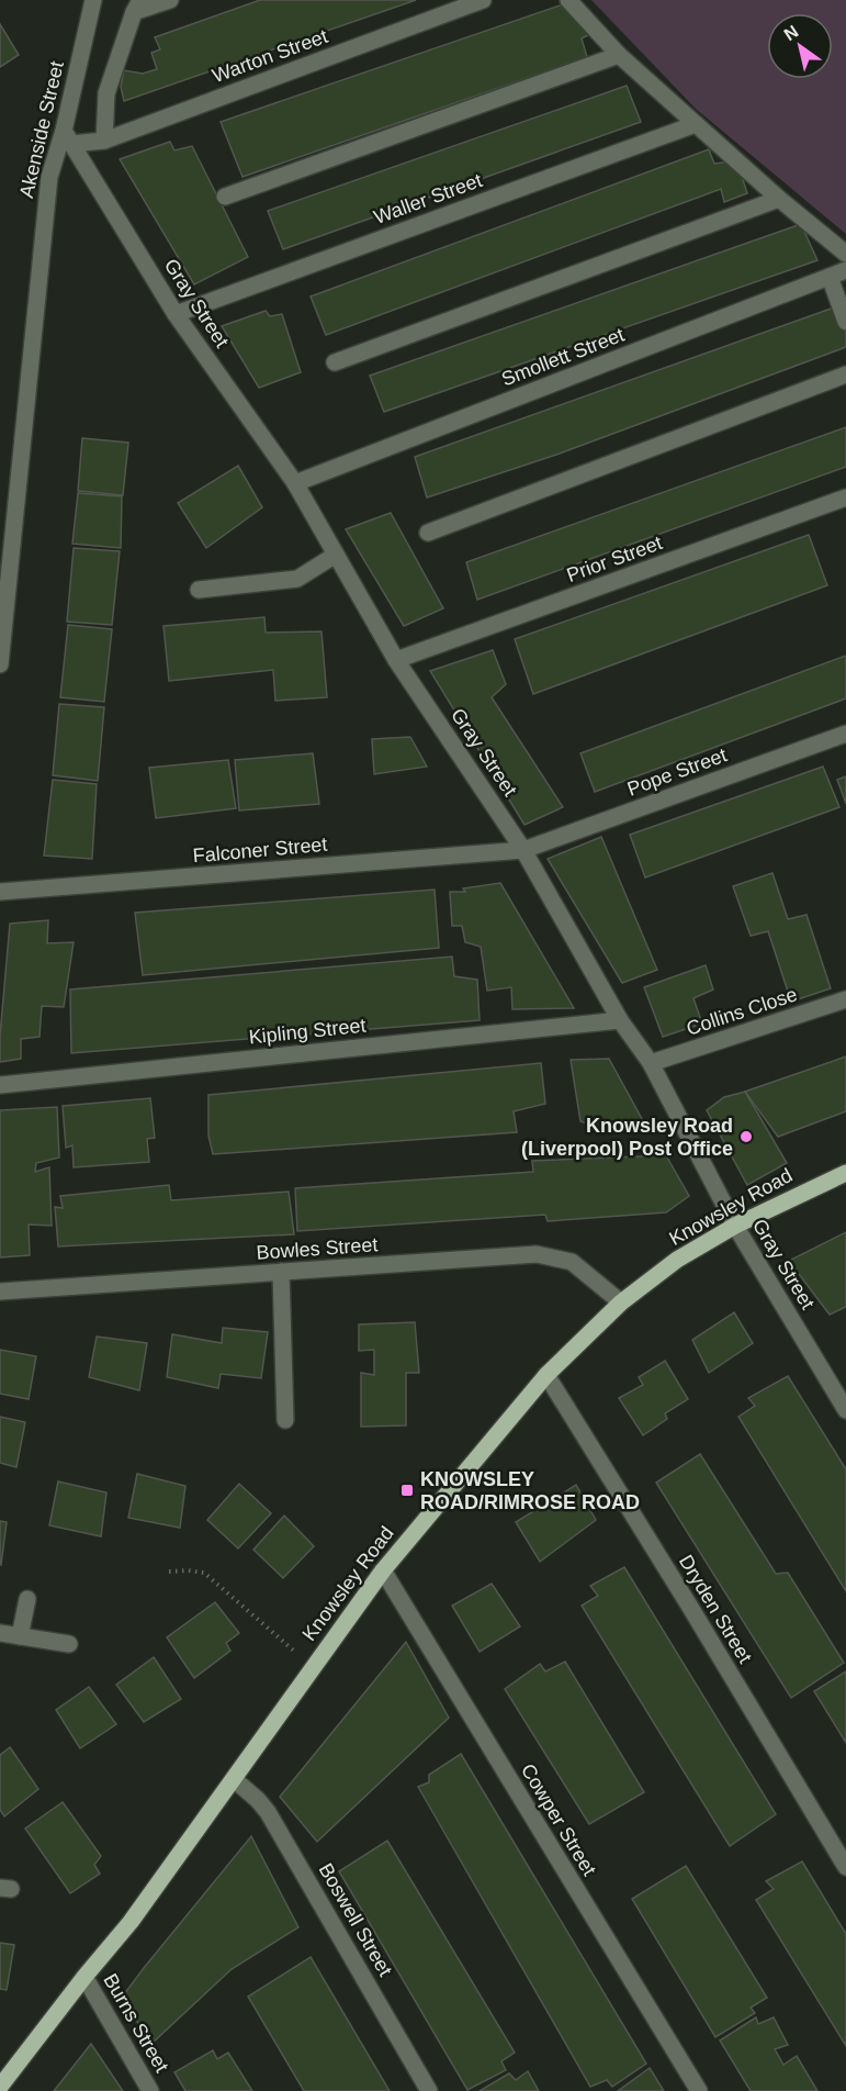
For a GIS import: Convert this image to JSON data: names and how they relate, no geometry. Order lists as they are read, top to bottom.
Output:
{
  "streets": {
    "main road": ["Knowsley Road"],
    "street": [
      "Warton Street",
      "Akenside Street",
      "Waller Street",
      "Gray Street",
      "Smollett Street",
      "Prior Street",
      "Pope Street",
      "Falconer Street",
      "Collins Close",
      "Kipling Street",
      "Bowles Street",
      "Dryden Street",
      "Cowper Street",
      "Boswell Street",
      "Burns Street"
    ]
  },
  "crossings": [
    ["Warton Street", "Akenside Street"],
    ["Warton Street", "Gray Street"],
    ["Akenside Street", "Gray Street"],
    ["Waller Street", "Gray Street"],
    ["Gray Street", "Smollett Street"],
    ["Gray Street", "Prior Street"],
    ["Gray Street", "Pope Street"],
    ["Gray Street", "Falconer Street"],
    ["Gray Street", "Collins Close"],
    ["Gray Street", "Kipling Street"],
    ["Gray Street", "Knowsley Road"],
    ["Pope Street", "Falconer Street"],
    ["Knowsley Road", "Bowles Street"],
    ["Knowsley Road", "Dryden Street"],
    ["Knowsley Road", "Cowper Street"],
    ["Knowsley Road", "Boswell Street"],
    ["Knowsley Road", "Burns Street"]
  ],
  "places": {
    "other": ["Knowsley Road (Liverpool) Post Office"],
    "transit": ["KNOWSLEY ROAD/RIMROSE ROAD"]
  },
  "north": "top left"
}
